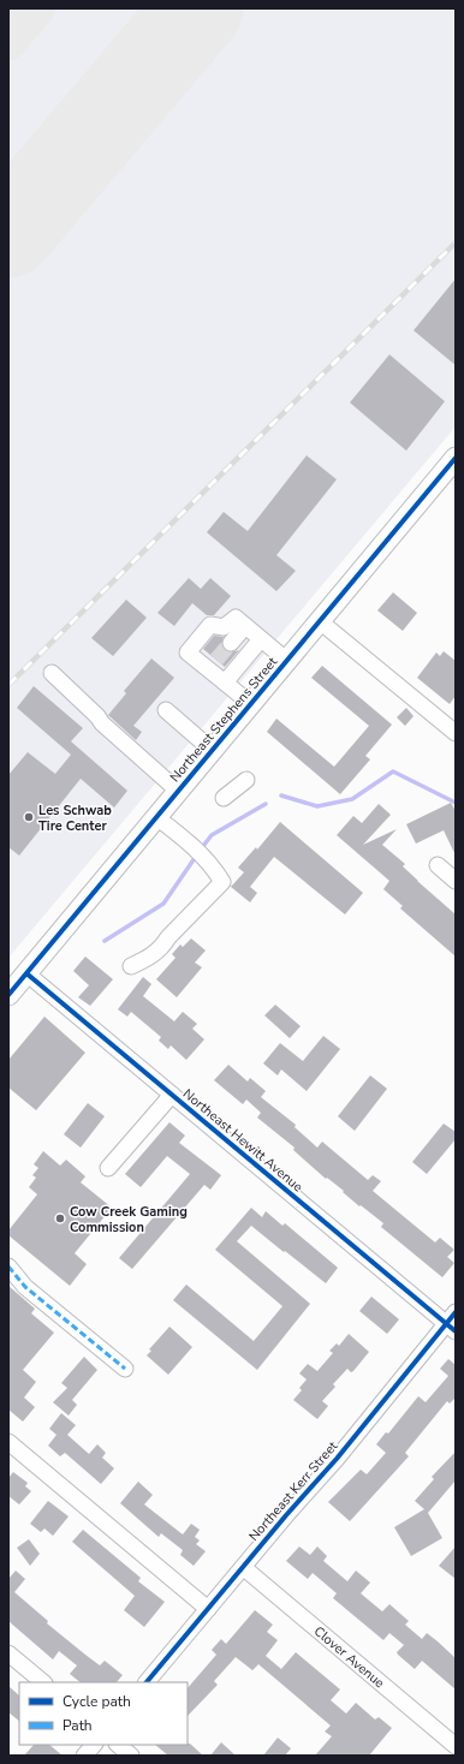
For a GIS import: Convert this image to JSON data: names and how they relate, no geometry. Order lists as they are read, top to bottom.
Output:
{
  "streets": {
    "main road": ["Northeast Stephens Street"],
    "street": ["Northeast Hewitt Avenue", "Northeast Kerr Street", "Clover Avenue"]
  },
  "crossings": [
    ["Northeast Stephens Street", "Northeast Hewitt Avenue"],
    ["Northeast Hewitt Avenue", "Northeast Kerr Street"],
    ["Northeast Kerr Street", "Clover Avenue"]
  ],
  "places": ["Les Schwab Tire Center", "Cow Creek Gaming Commission"],
  "legend": ["Cycle path", "Path"]
}
